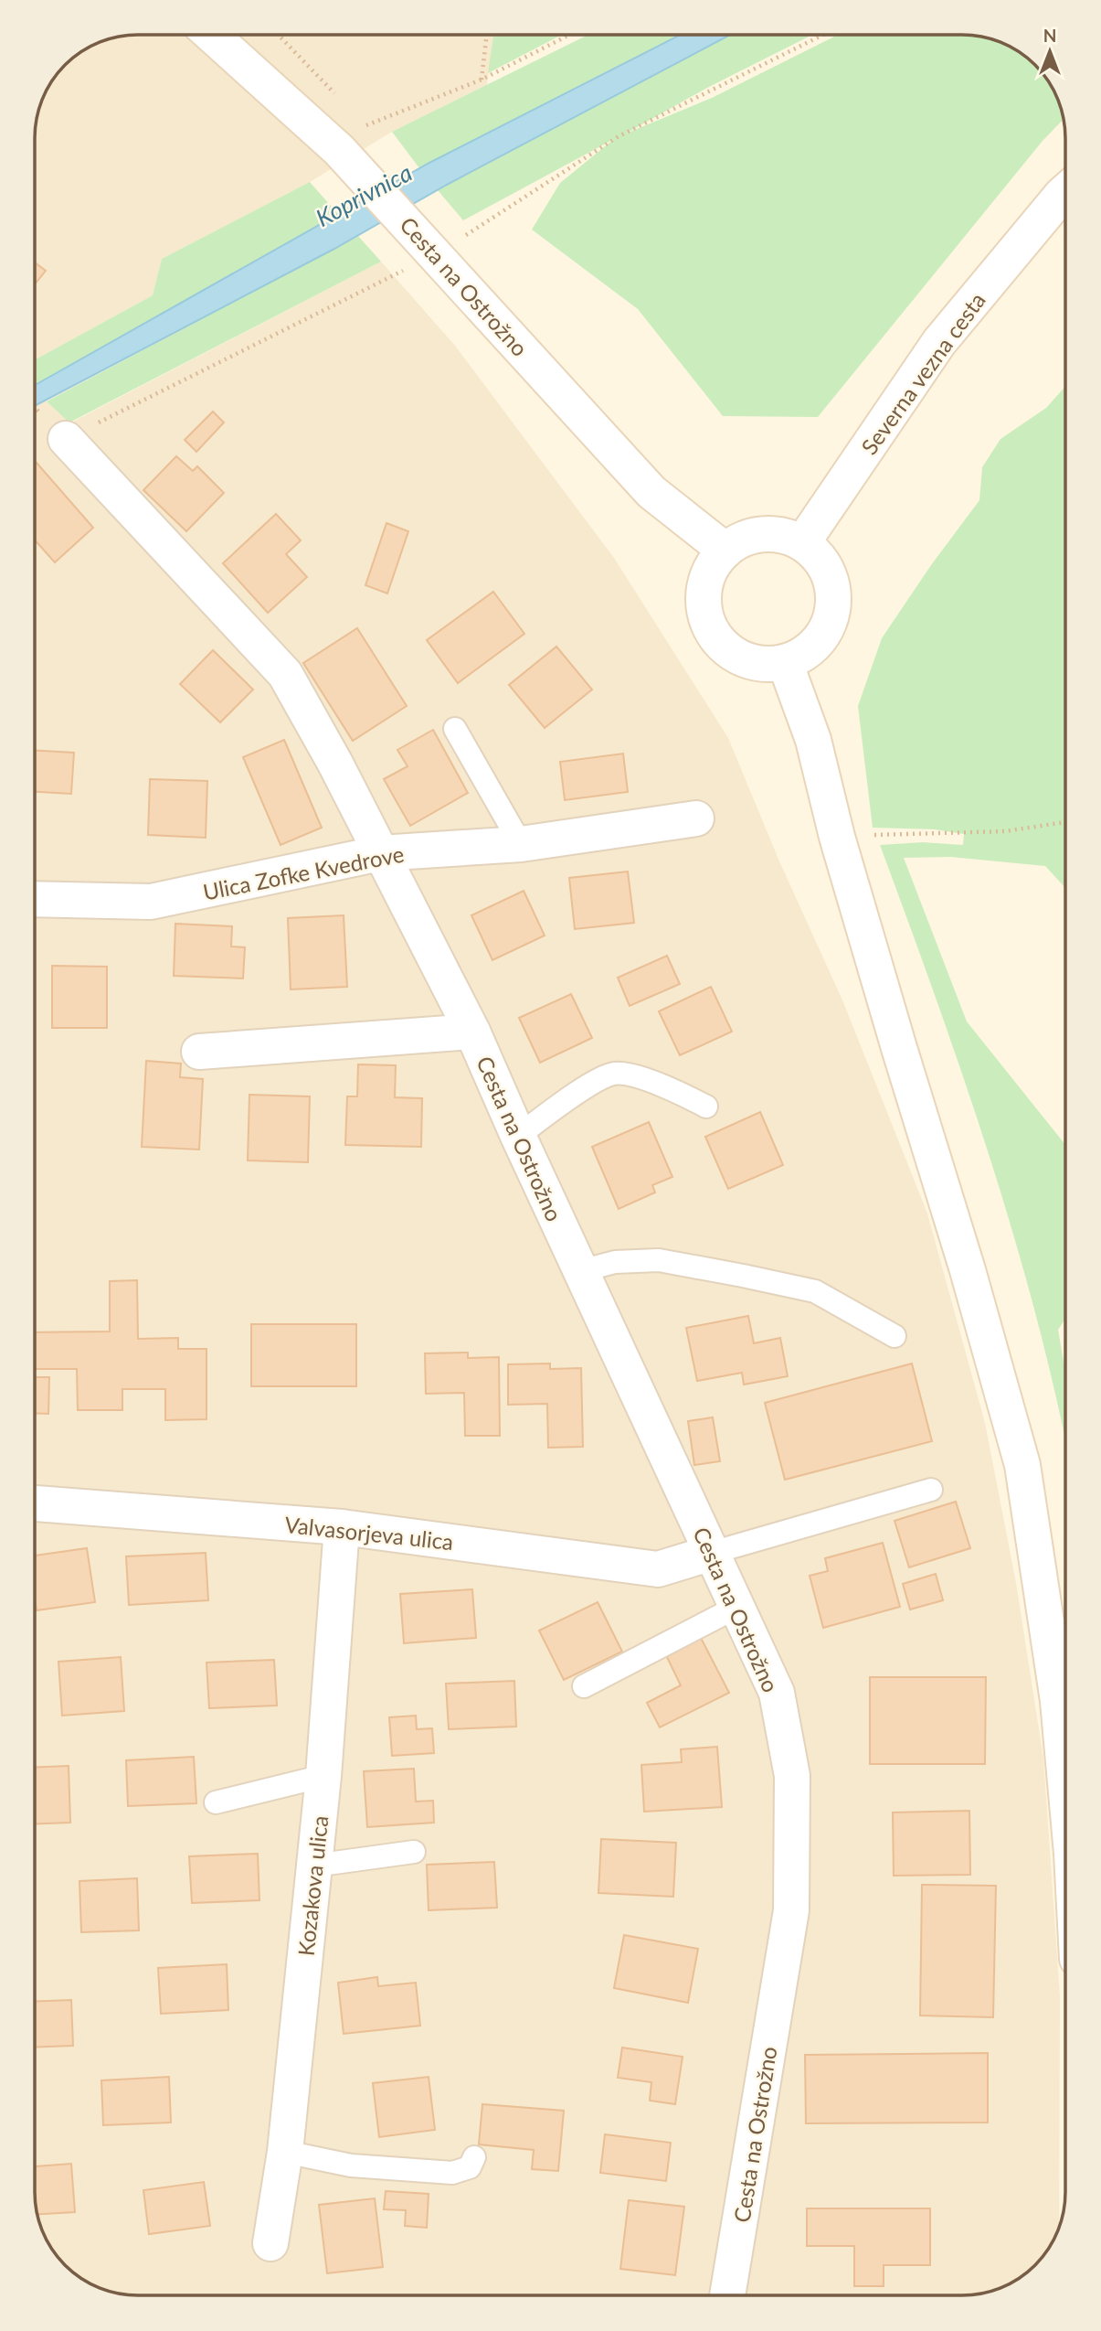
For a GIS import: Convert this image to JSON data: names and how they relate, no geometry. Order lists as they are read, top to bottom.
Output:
{
  "streets": {
    "street": [
      "Cesta na Ostrožno",
      "Severna vezna cesta",
      "Ulica Zofke Kvedrove",
      "Valvasorjeva ulica",
      "Kozakova ulica"
    ]
  },
  "crossings": [
    ["Cesta na Ostrožno", "Severna vezna cesta"],
    ["Cesta na Ostrožno", "Ulica Zofke Kvedrove"],
    ["Cesta na Ostrožno", "Valvasorjeva ulica"],
    ["Valvasorjeva ulica", "Kozakova ulica"]
  ],
  "water": ["Koprivnica"],
  "north": "top"
}
